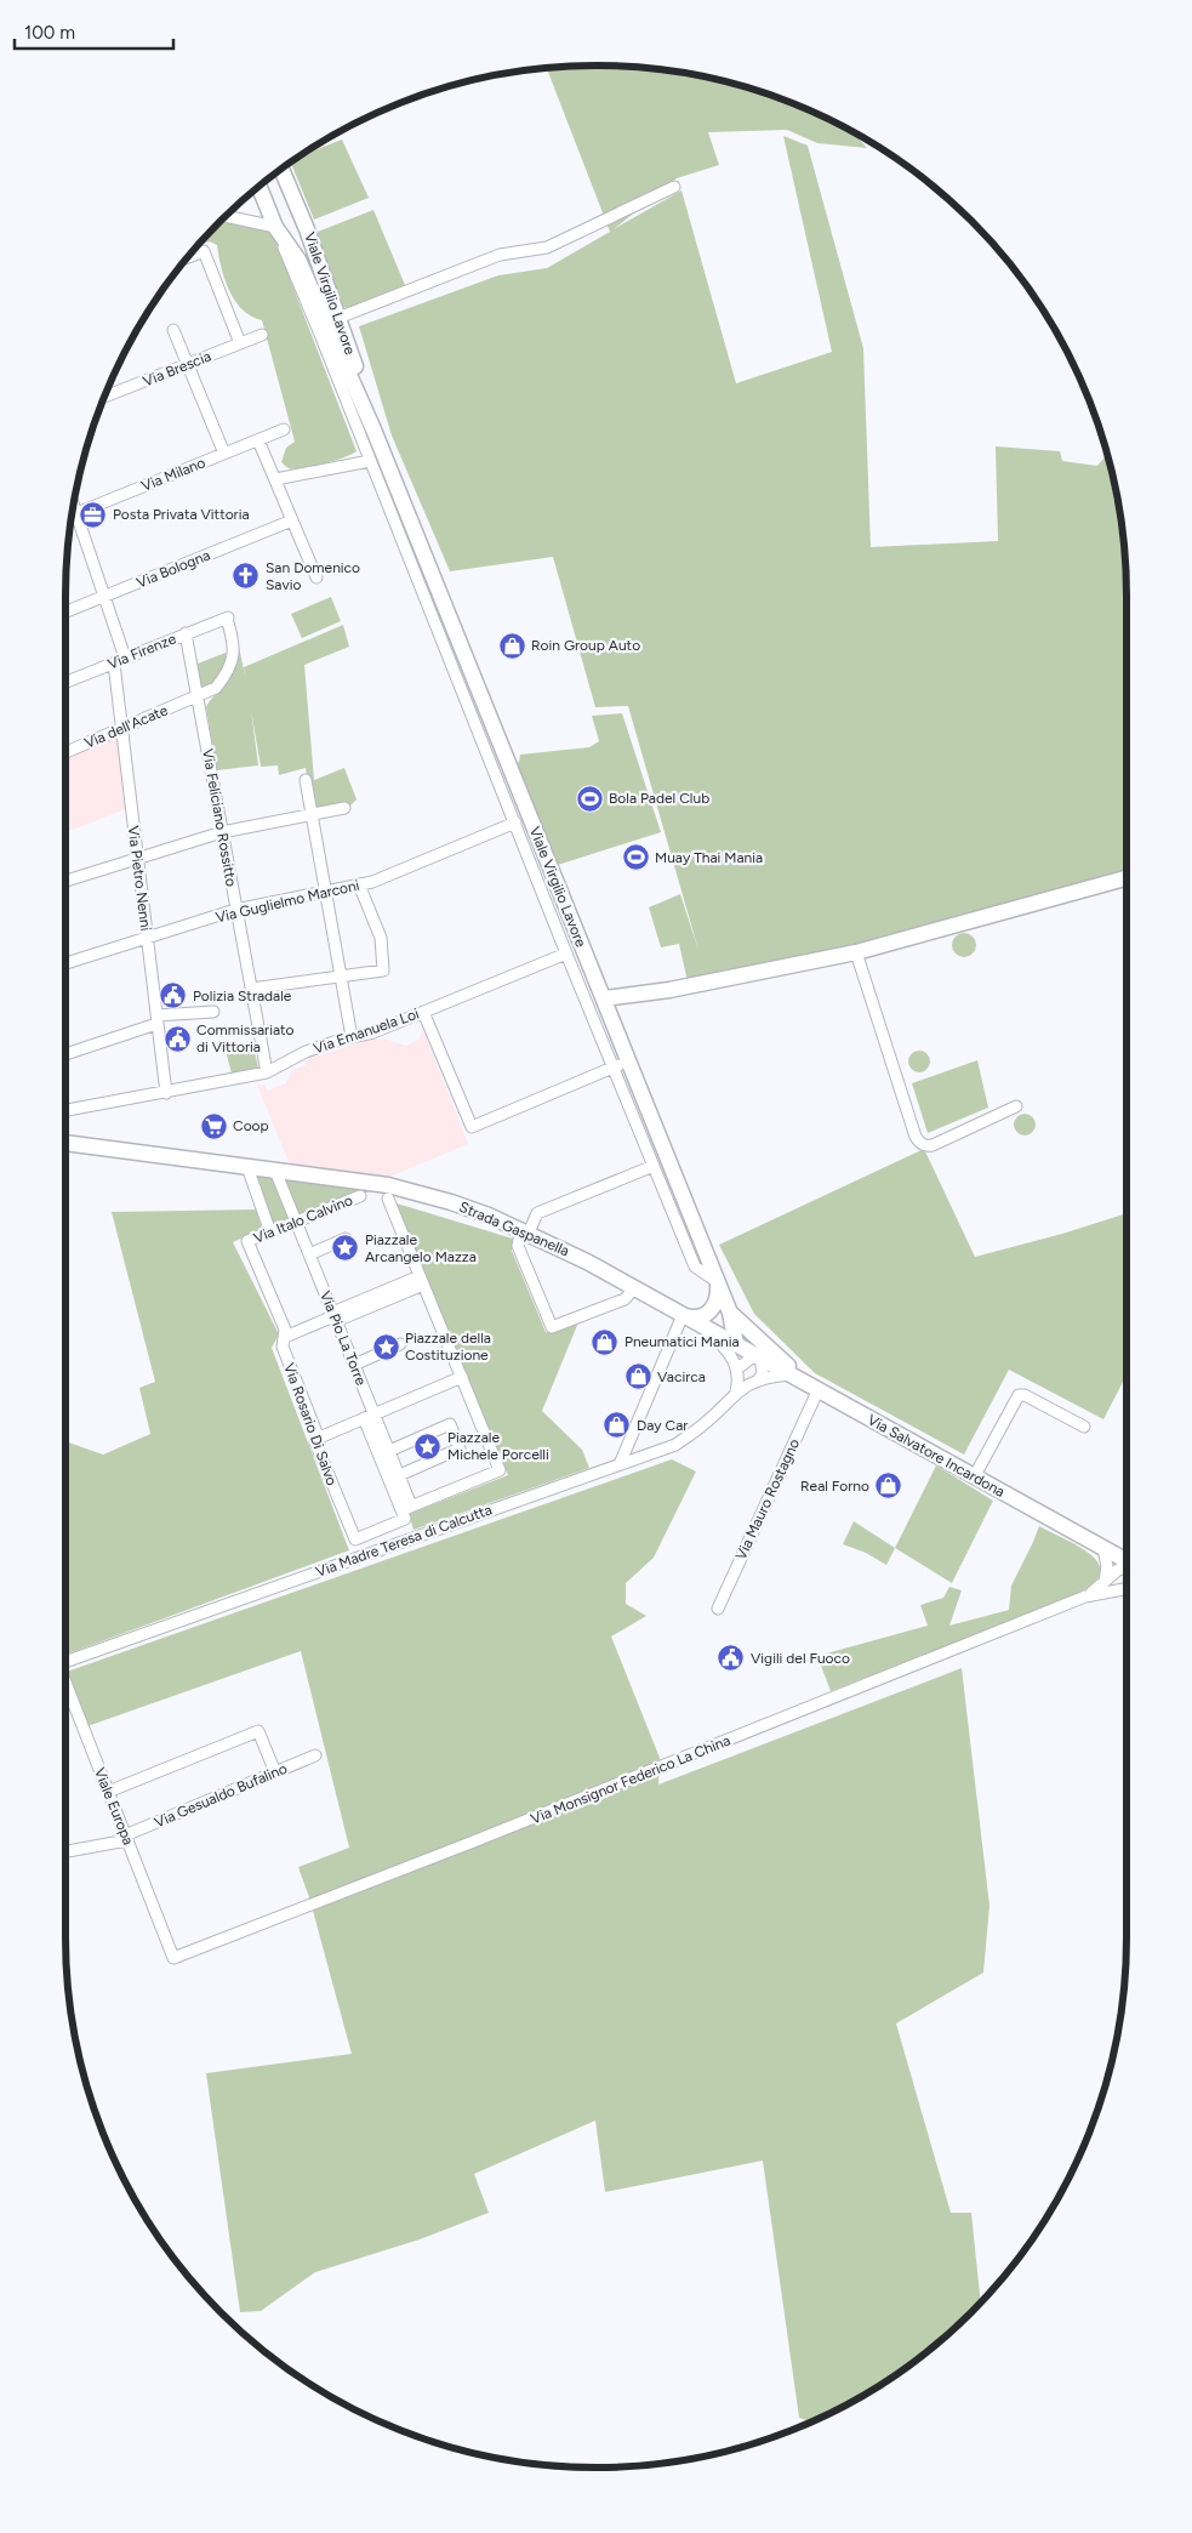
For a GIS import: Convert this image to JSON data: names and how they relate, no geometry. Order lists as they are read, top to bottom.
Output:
{
  "streets": {
    "street": [
      "Viale Virgilio Lavore",
      "Via Brescia",
      "Via Milano",
      "Via Bologna",
      "Via Firenze",
      "Via dell'Acate",
      "Via Feliciano Rossitto",
      "Via Pietro Nenni",
      "Via Guglielmo Marconi",
      "Via Emanuela Loi",
      "Via Italo Calvino",
      "Strada Gaspanella",
      "Via Pio La Torre",
      "Via Rosario Di Salvo",
      "Via Salvatore Incardona",
      "Via Mauro Rostagno",
      "Via Madre Teresa di Calcutta",
      "Via Monsignor Federico La China",
      "Via Gesualdo Bufalino",
      "Viale Europa"
    ]
  },
  "crossings": [
    ["Viale Virgilio Lavore", "Strada Gaspanella"],
    ["Viale Virgilio Lavore", "Via Salvatore Incardona"],
    ["Via Firenze", "Via dell'Acate"],
    ["Via Firenze", "Via Feliciano Rossitto"],
    ["Via Firenze", "Via Pietro Nenni"],
    ["Via dell'Acate", "Via Feliciano Rossitto"],
    ["Via dell'Acate", "Via Pietro Nenni"],
    ["Via Feliciano Rossitto", "Via Guglielmo Marconi"],
    ["Via Feliciano Rossitto", "Via Emanuela Loi"],
    ["Via Pietro Nenni", "Via Guglielmo Marconi"],
    ["Via Pietro Nenni", "Via Emanuela Loi"],
    ["Via Italo Calvino", "Via Pio La Torre"],
    ["Via Italo Calvino", "Via Rosario Di Salvo"],
    ["Strada Gaspanella", "Via Pio La Torre"],
    ["Strada Gaspanella", "Via Salvatore Incardona"],
    ["Via Salvatore Incardona", "Via Mauro Rostagno"],
    ["Via Salvatore Incardona", "Via Madre Teresa di Calcutta"],
    ["Via Monsignor Federico La China", "Viale Europa"],
    ["Via Gesualdo Bufalino", "Viale Europa"]
  ],
  "places": {
    "office": ["Posta Privata Vittoria"],
    "church": ["San Domenico Savio"],
    "shop": [
      "Roin Group Auto",
      "Pneumatici Mania",
      "Vacirca",
      "Day Car",
      "Real Forno"
    ],
    "sports": ["Bola Padel Club", "Muay Thai Mania"],
    "public building": ["Polizia Stradale", "Commissariato di Vittoria", "Vigili del Fuoco"],
    "supermarket": ["Coop"],
    "place": ["Piazzale Arcangelo Mazza", "Piazzale della Costituzione", "Piazzale Michele Porcelli"]
  },
  "scale_bar": "100 m"
}
